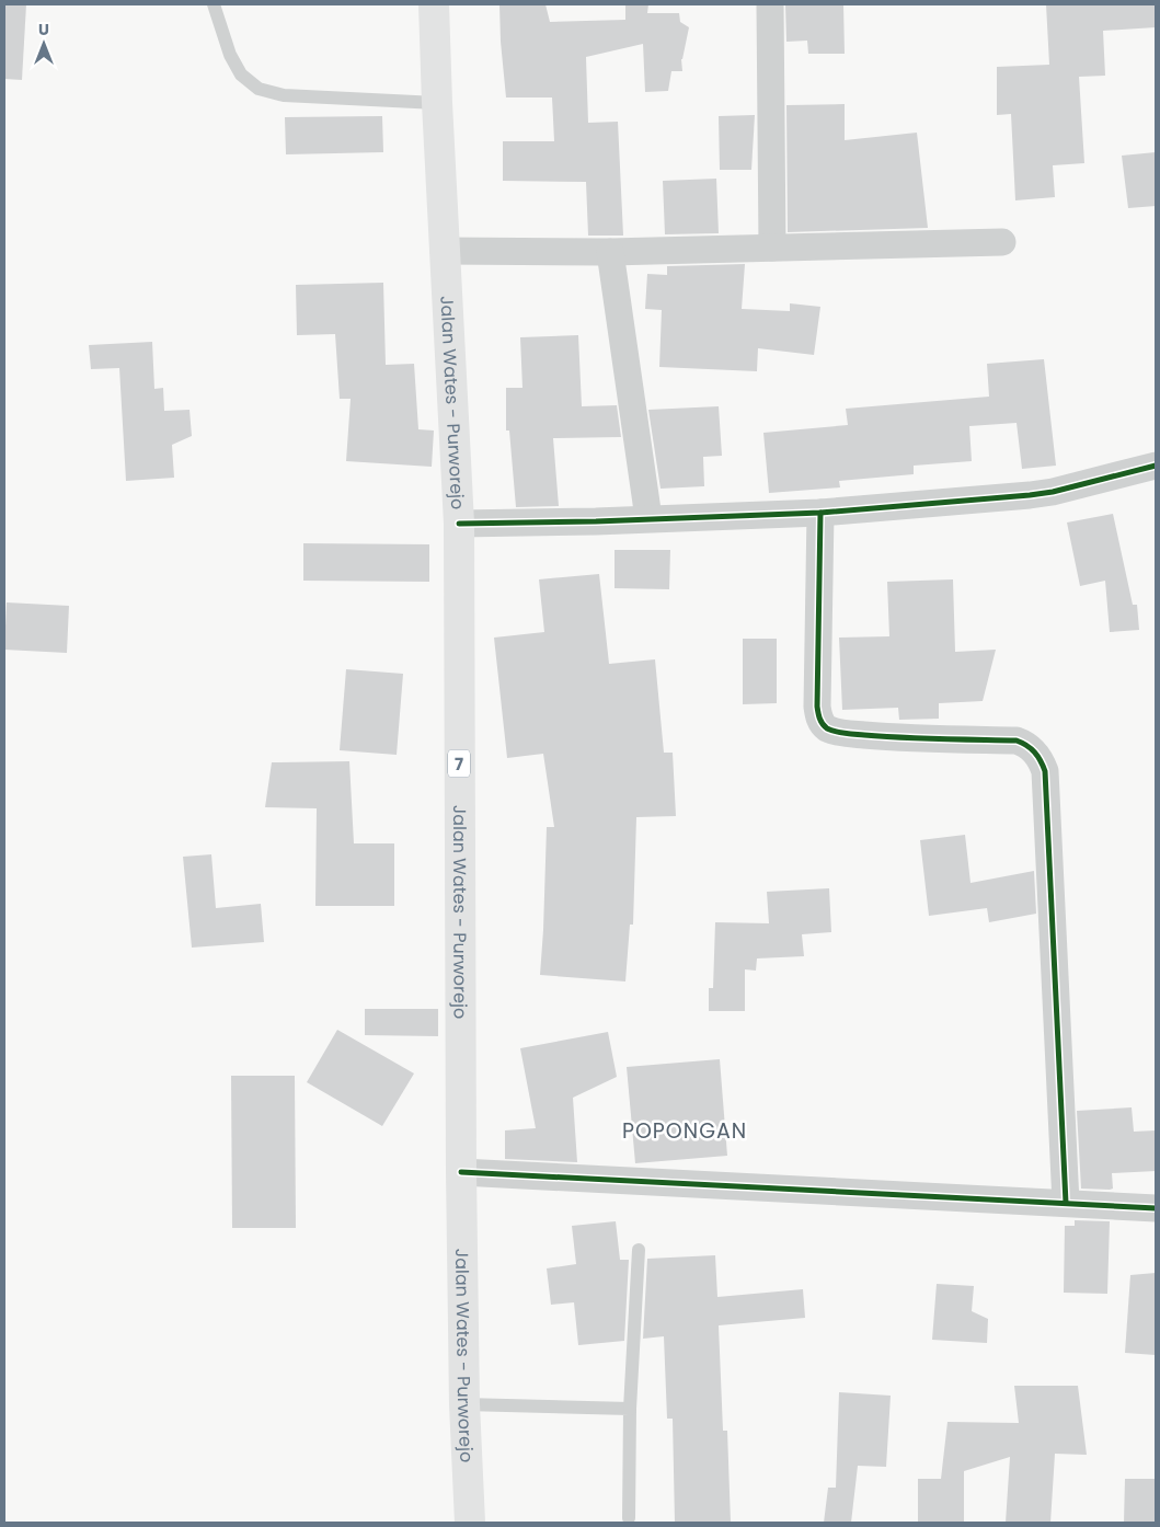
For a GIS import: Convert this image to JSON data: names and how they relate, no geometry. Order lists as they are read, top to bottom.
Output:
{
  "streets": {
    "highway": ["Jalan Wates - Purworejo", "7"]
  },
  "districts": ["POPONGAN"],
  "north": "top"
}
